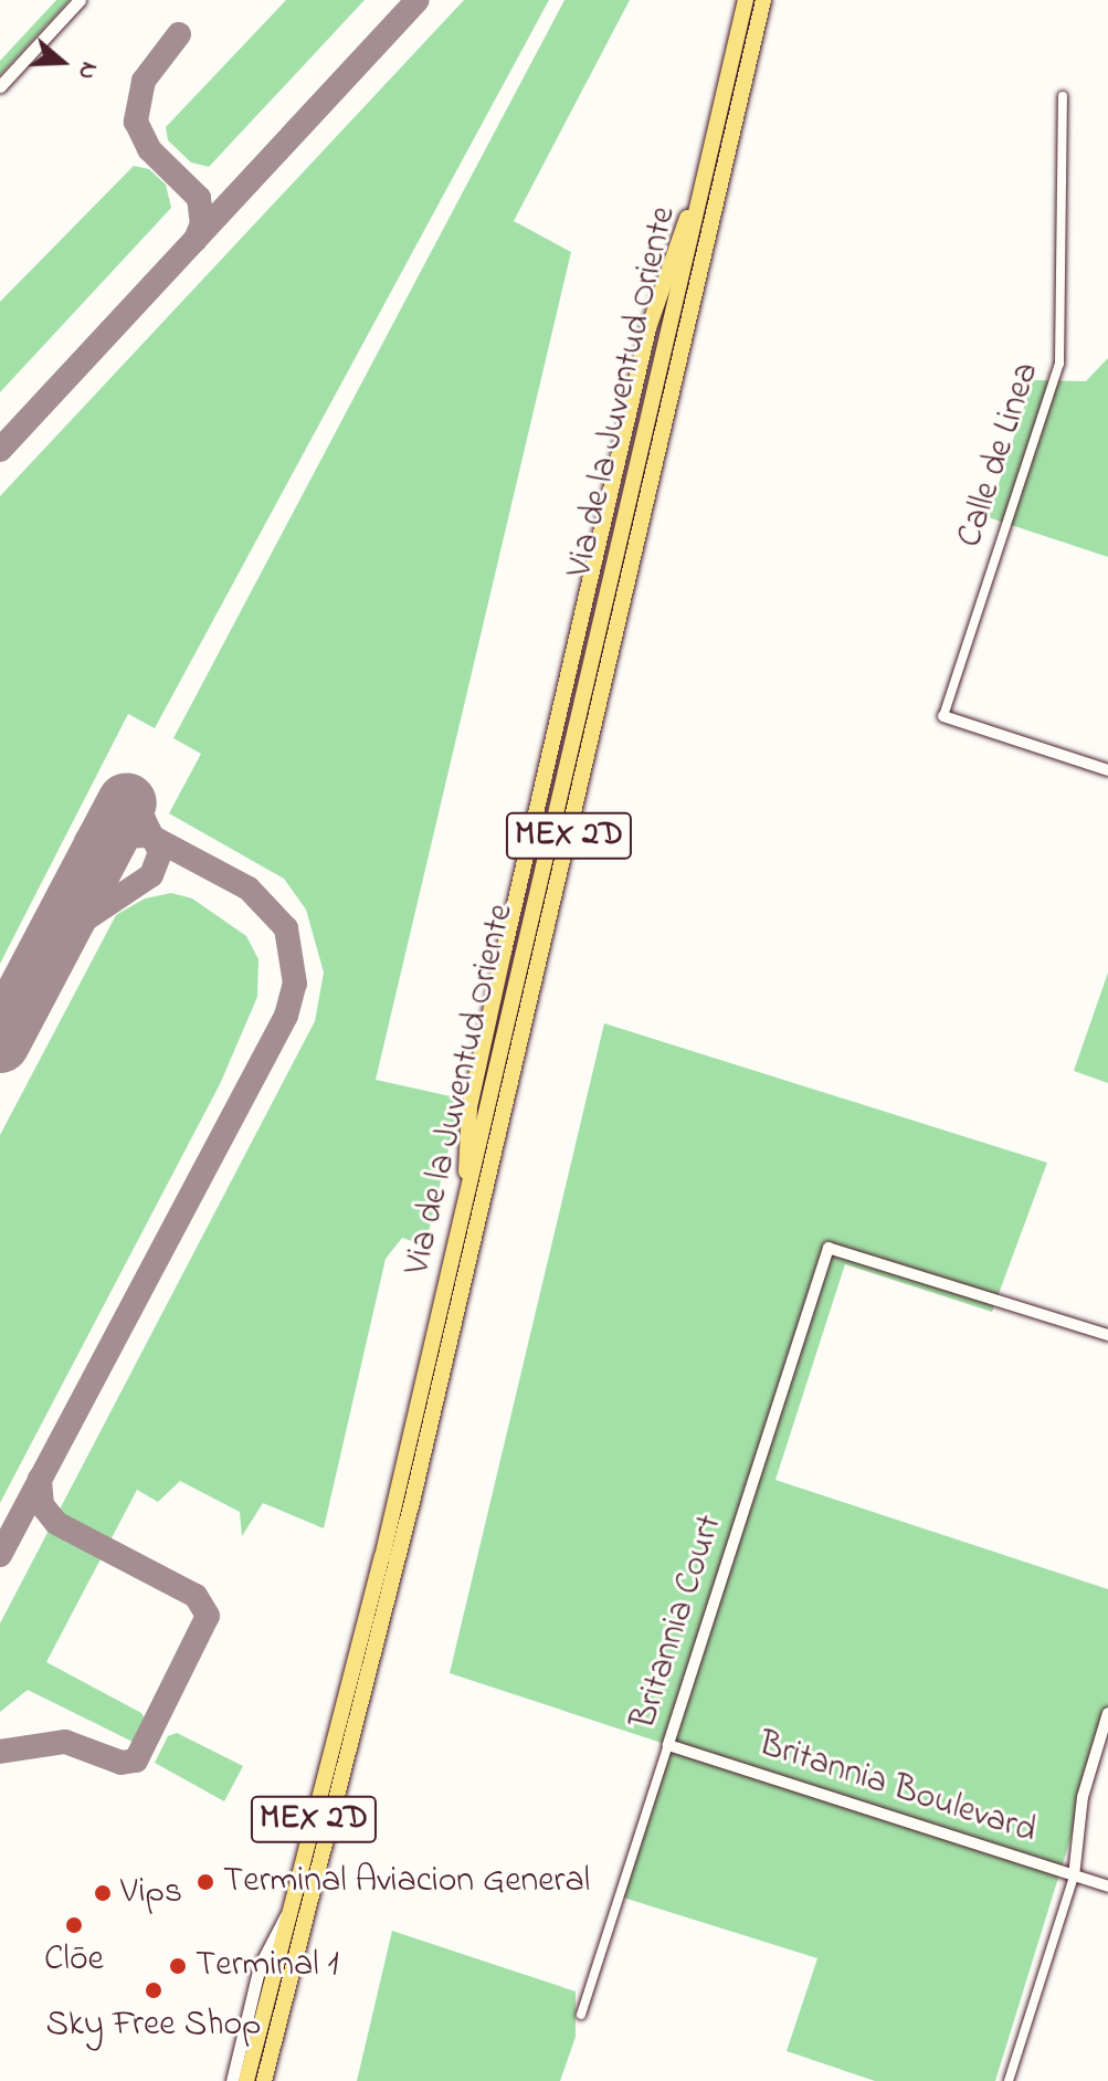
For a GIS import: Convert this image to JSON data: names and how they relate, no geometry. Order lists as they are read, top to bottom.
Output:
{
  "streets": {
    "highway": ["Via de la Juventud Oriente", "MEX 2D"],
    "street": ["Calle de Linea", "Britannia Court", "Britannia Boulevard"]
  },
  "crossings": [
    ["Via de la Juventud Oriente", "MEX 2D"],
    ["Britannia Court", "Britannia Boulevard"]
  ],
  "places": [
    "Terminal Aviacion General",
    "Vips",
    "Clōe",
    "Terminal 1",
    "Sky Free Shop"
  ],
  "north": "right"
}
